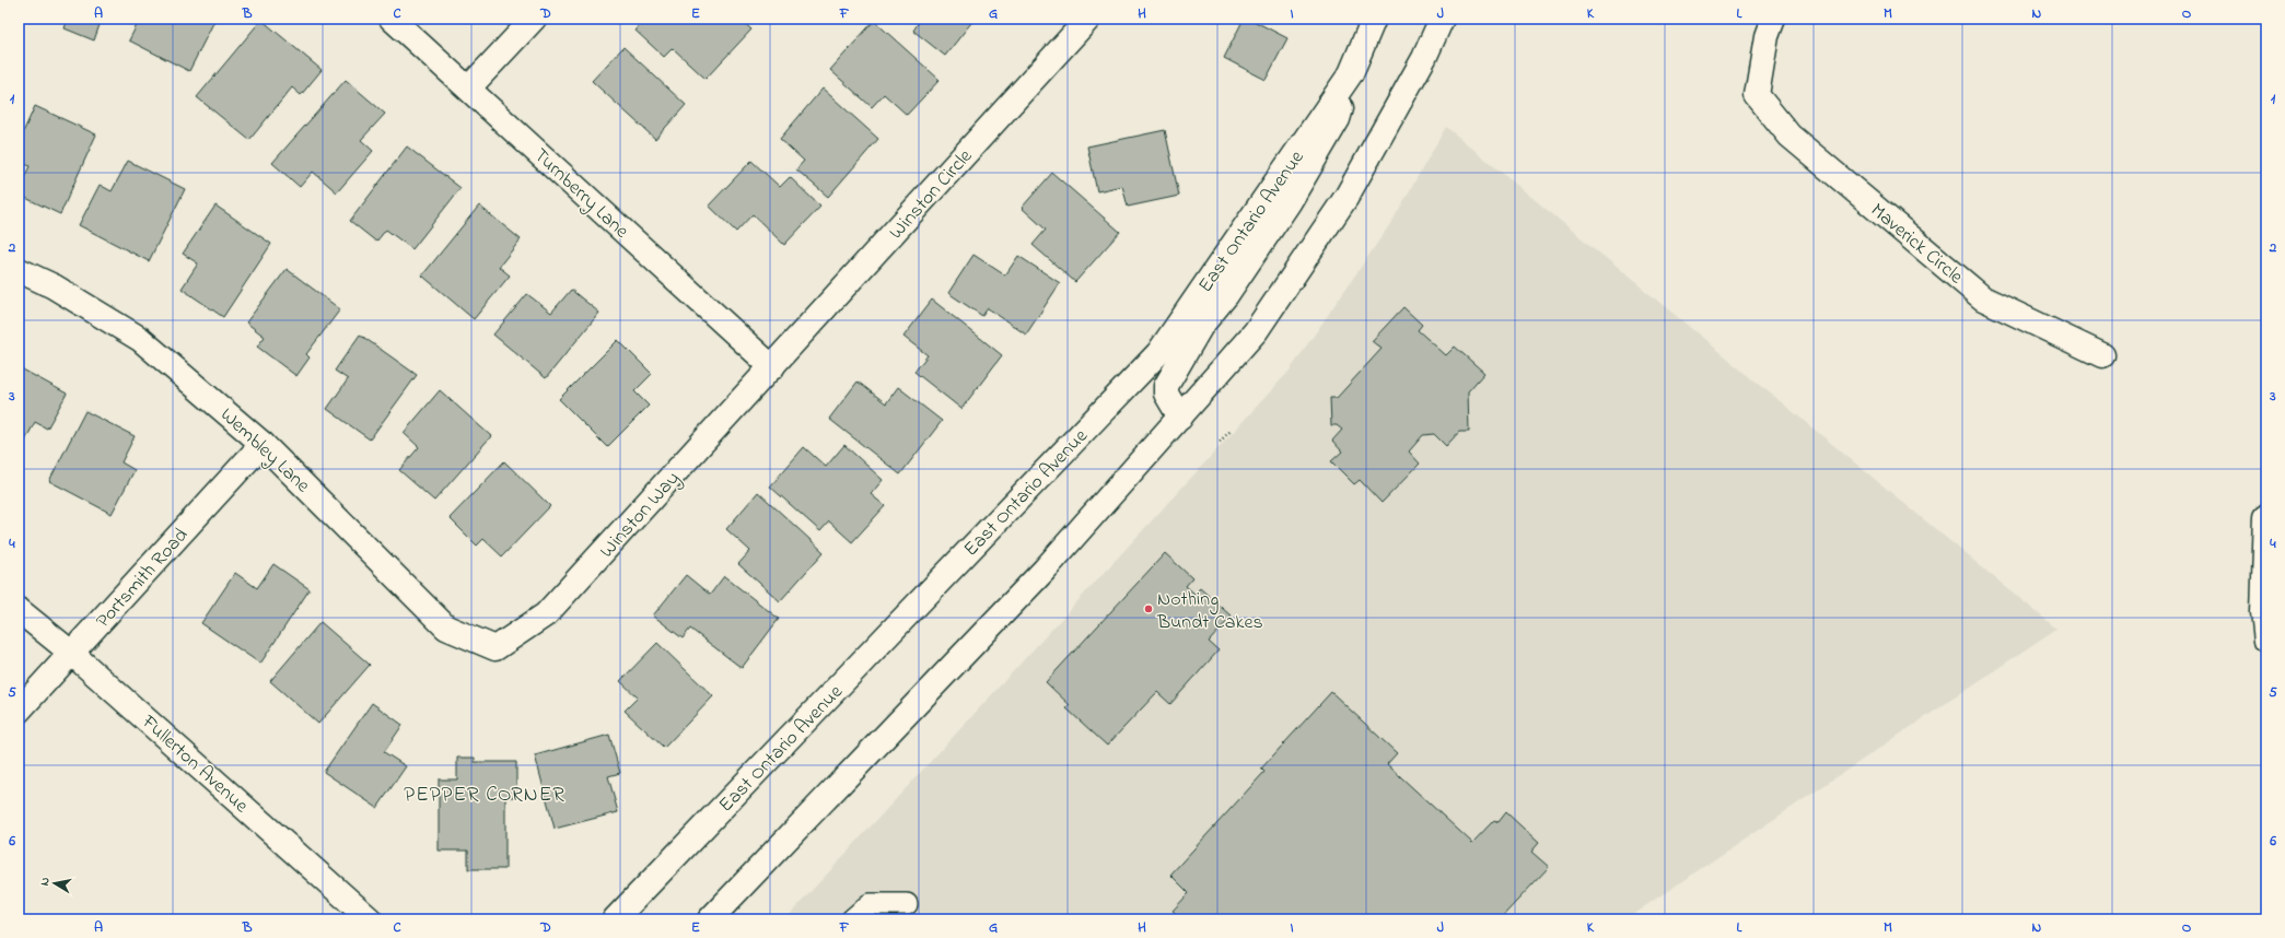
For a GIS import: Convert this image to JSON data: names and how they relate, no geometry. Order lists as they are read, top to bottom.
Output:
{
  "streets": {
    "main road": [
      "Turnberry Lane",
      "Winston Circle",
      "East Ontario Avenue",
      "Maverick Circle",
      "Wembley Lane",
      "Winston Way",
      "Portsmith Road",
      "Fullerton Avenue"
    ]
  },
  "crossings": [
    ["Turnberry Lane", "Winston Circle"],
    ["Turnberry Lane", "Winston Way"],
    ["Winston Circle", "Winston Way"],
    ["Wembley Lane", "Winston Way"],
    ["Wembley Lane", "Portsmith Road"],
    ["Portsmith Road", "Fullerton Avenue"]
  ],
  "districts": ["PEPPER CORNER"],
  "places": ["Nothing Bundt Cakes"],
  "north": "left",
  "grid": {
    "columns": [
      "A",
      "B",
      "C",
      "D",
      "E",
      "F",
      "G",
      "H",
      "I",
      "J",
      "K",
      "L",
      "M",
      "N",
      "O"
    ],
    "rows": [
      "1",
      "2",
      "3",
      "4",
      "5",
      "6"
    ]
  }
}
